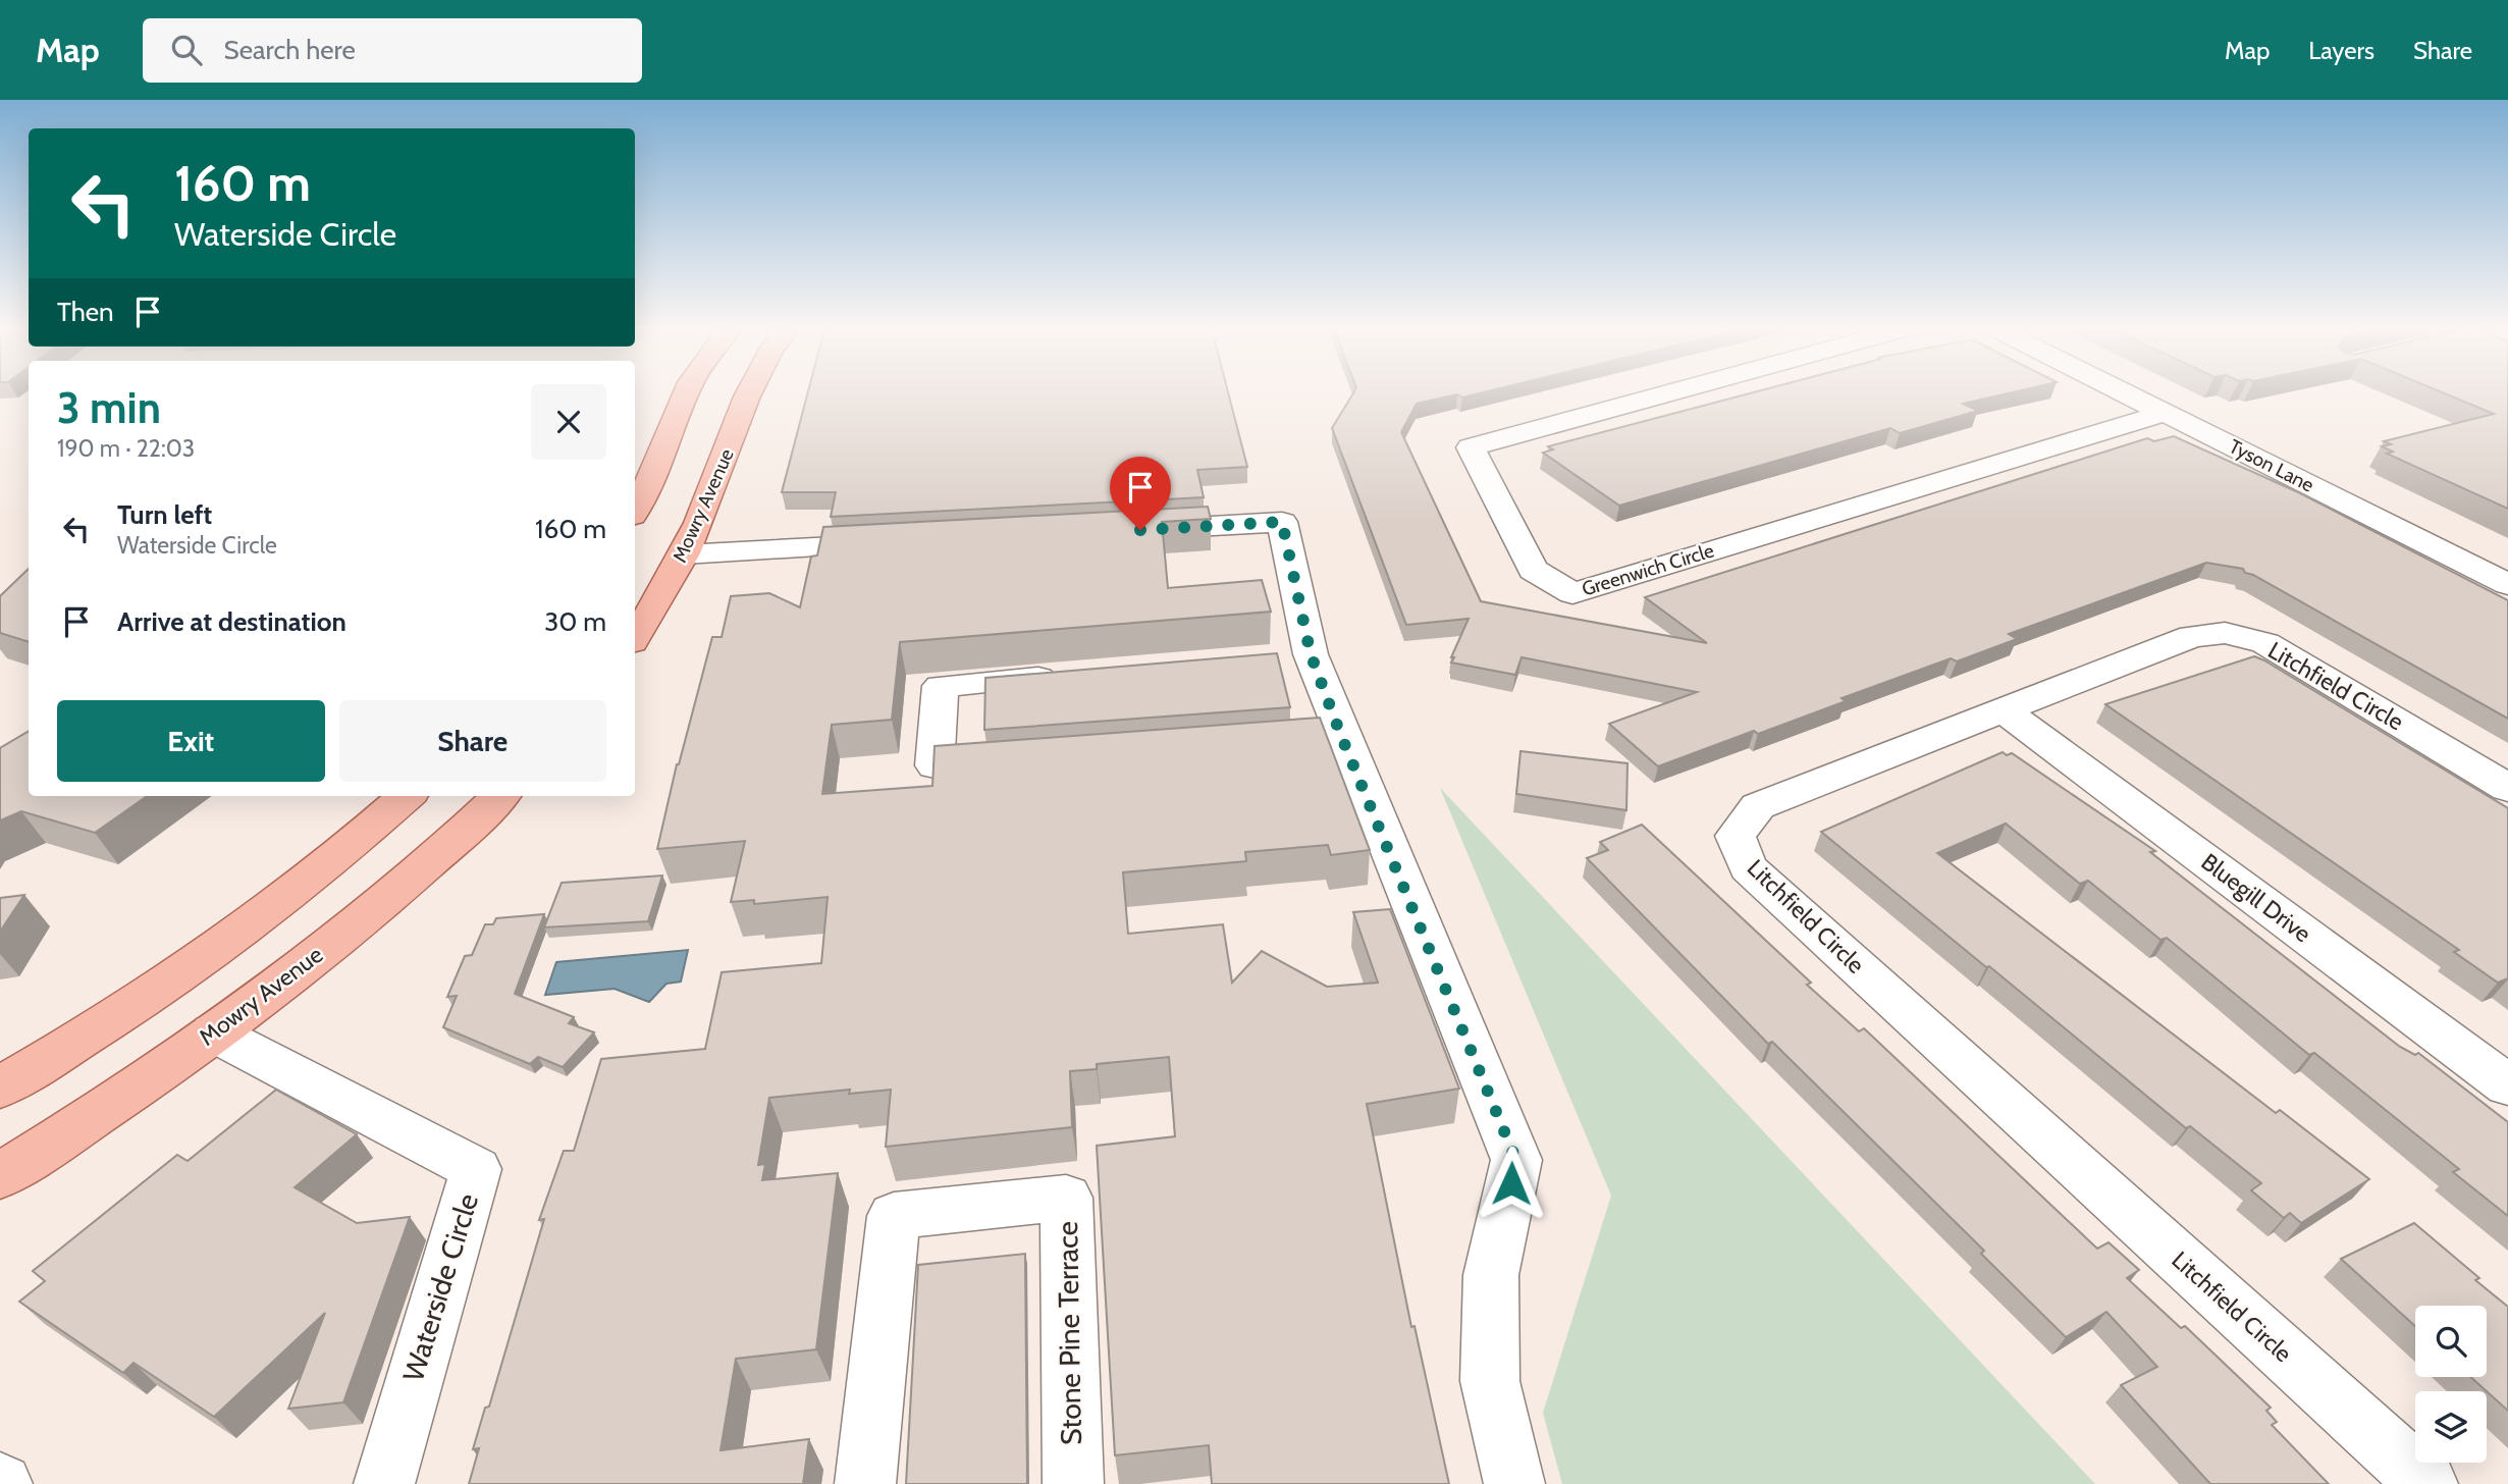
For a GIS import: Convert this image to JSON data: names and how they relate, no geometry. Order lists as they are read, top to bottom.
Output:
{
  "streets": {
    "main road": ["Mowry Avenue"],
    "street": [
      "Tyson Lane",
      "Greenwich Circle",
      "Litchfield Circle",
      "Bluegill Drive",
      "Waterside Circle",
      "Stone Pine Terrace"
    ]
  },
  "crossings": [
    ["Tyson Lane", "Greenwich Circle"],
    ["Mowry Avenue", "Waterside Circle"],
    ["Litchfield Circle", "Bluegill Drive"]
  ],
  "page": {
    "header": "Map",
    "search": "Search here",
    "nav": ["Map", "Layers", "Share"],
    "turn": ["160 m", "Waterside Circle"],
    "then": "Then",
    "heading": ["3 min", "190 m · 22:03"],
    "list": [
      {
        "name": "Turn left",
        "note": "Waterside Circle",
        "value": "160 m"
      },
      {
        "name": "Arrive at destination",
        "value": "30 m"
      }
    ],
    "buttons": ["Exit", "Share"]
  }
}
